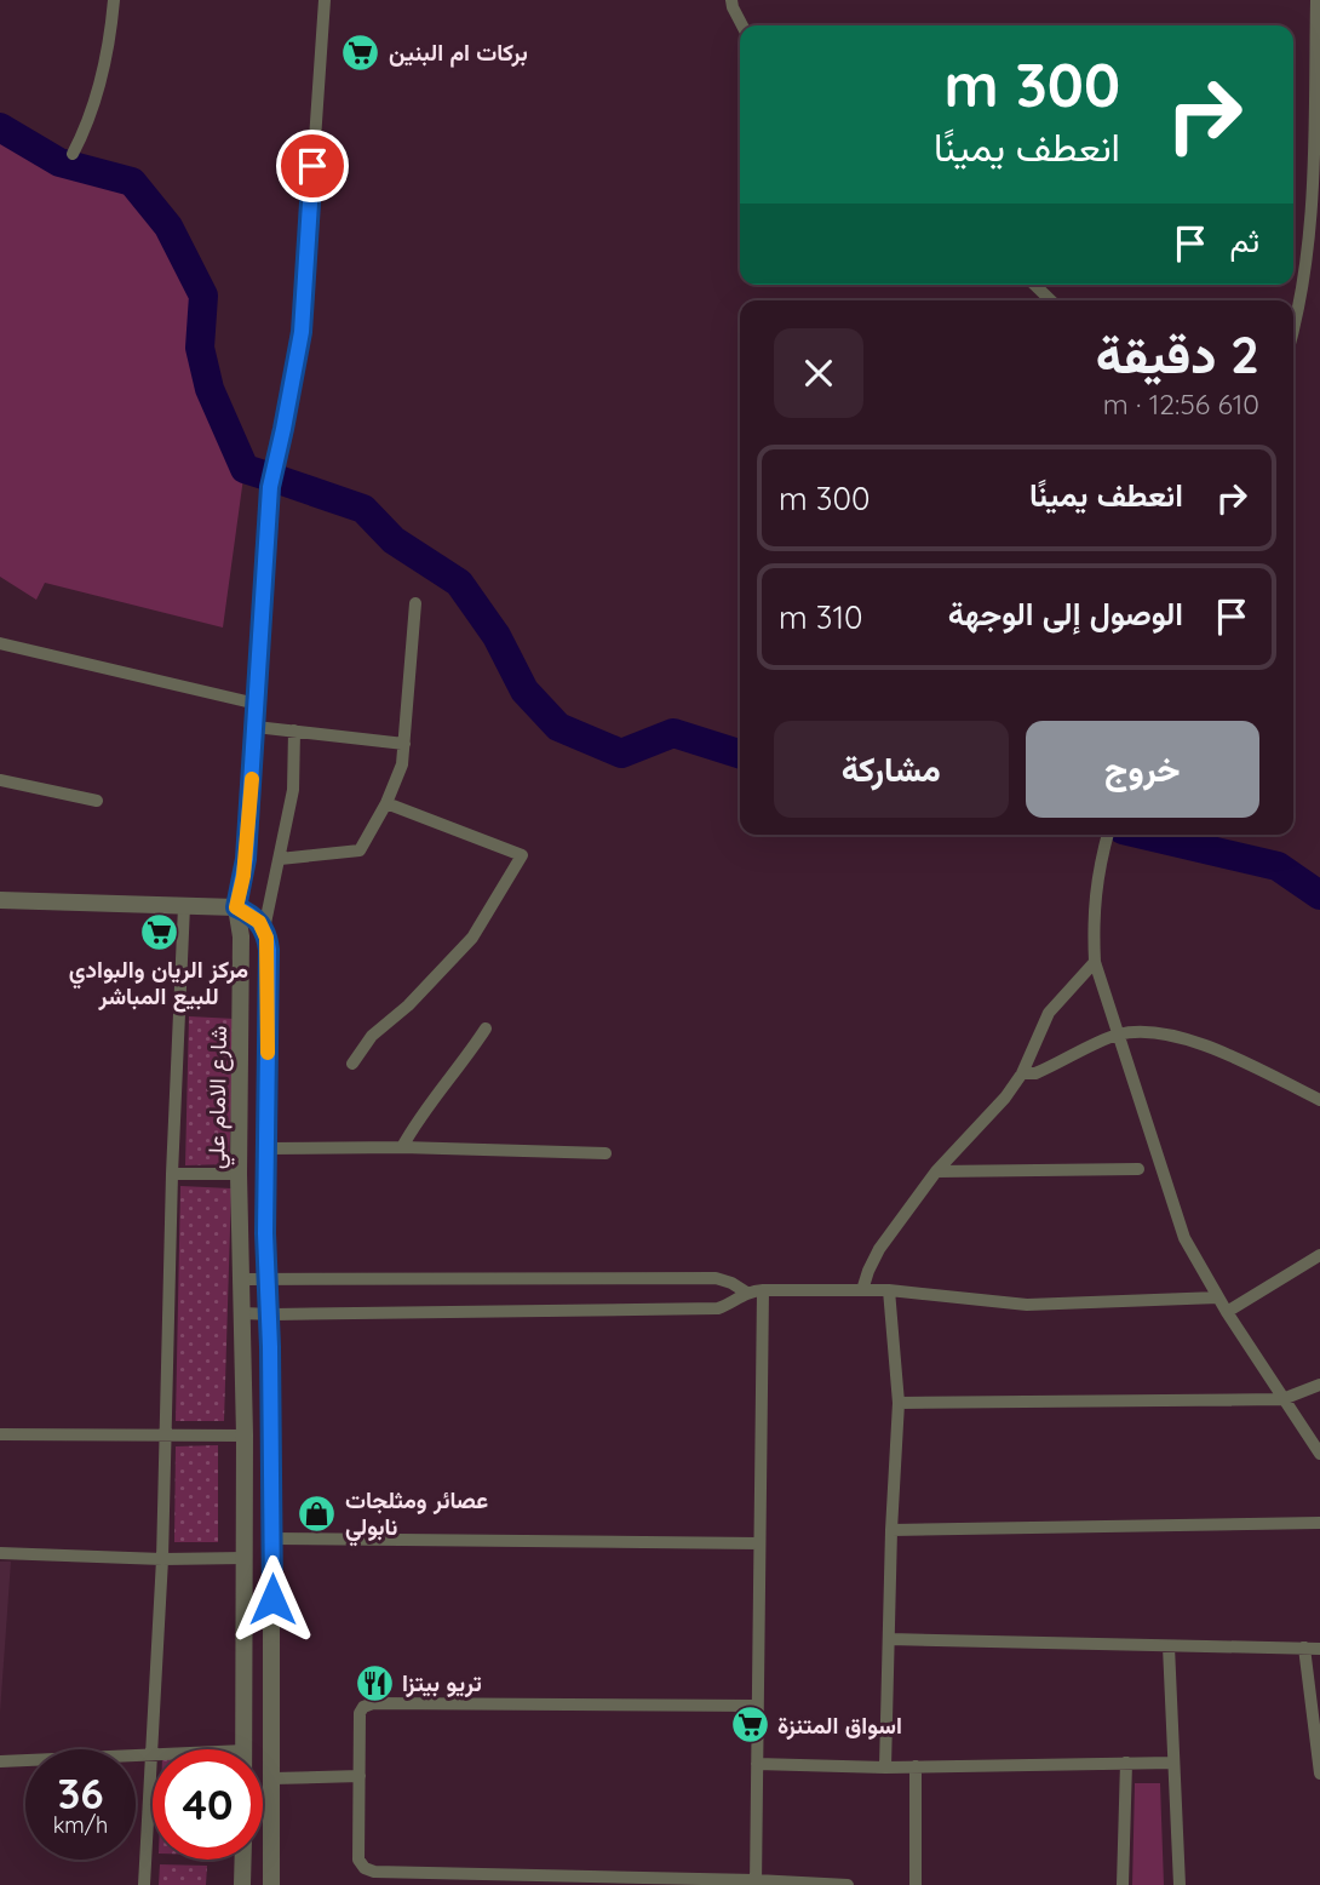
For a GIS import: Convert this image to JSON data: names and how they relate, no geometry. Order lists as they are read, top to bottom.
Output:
{
  "streets": {
    "street": ["شارع الامام علي"]
  },
  "places": {
    "supermarket": ["بركات ام البنين", "مركز الريان والبوادي للبيع المباشر", "اسواق المتنزة"],
    "shop": ["عصائر ومثلجات نابولي"],
    "restaurant": ["تريو بيتزا"]
  },
  "page": {
    "turn": ["300 m", "انعطف يمينًا"],
    "then": "ثم",
    "heading": ["2 دقيقة", "610 m · 12:56"],
    "list": [
      {
        "name": "انعطف يمينًا",
        "value": "300 m"
      },
      {
        "name": "الوصول إلى الوجهة",
        "value": "310 m"
      }
    ],
    "buttons": ["خروج", "مشاركة"],
    "speed": "36 km/h",
    "limit": "40"
  }
}
